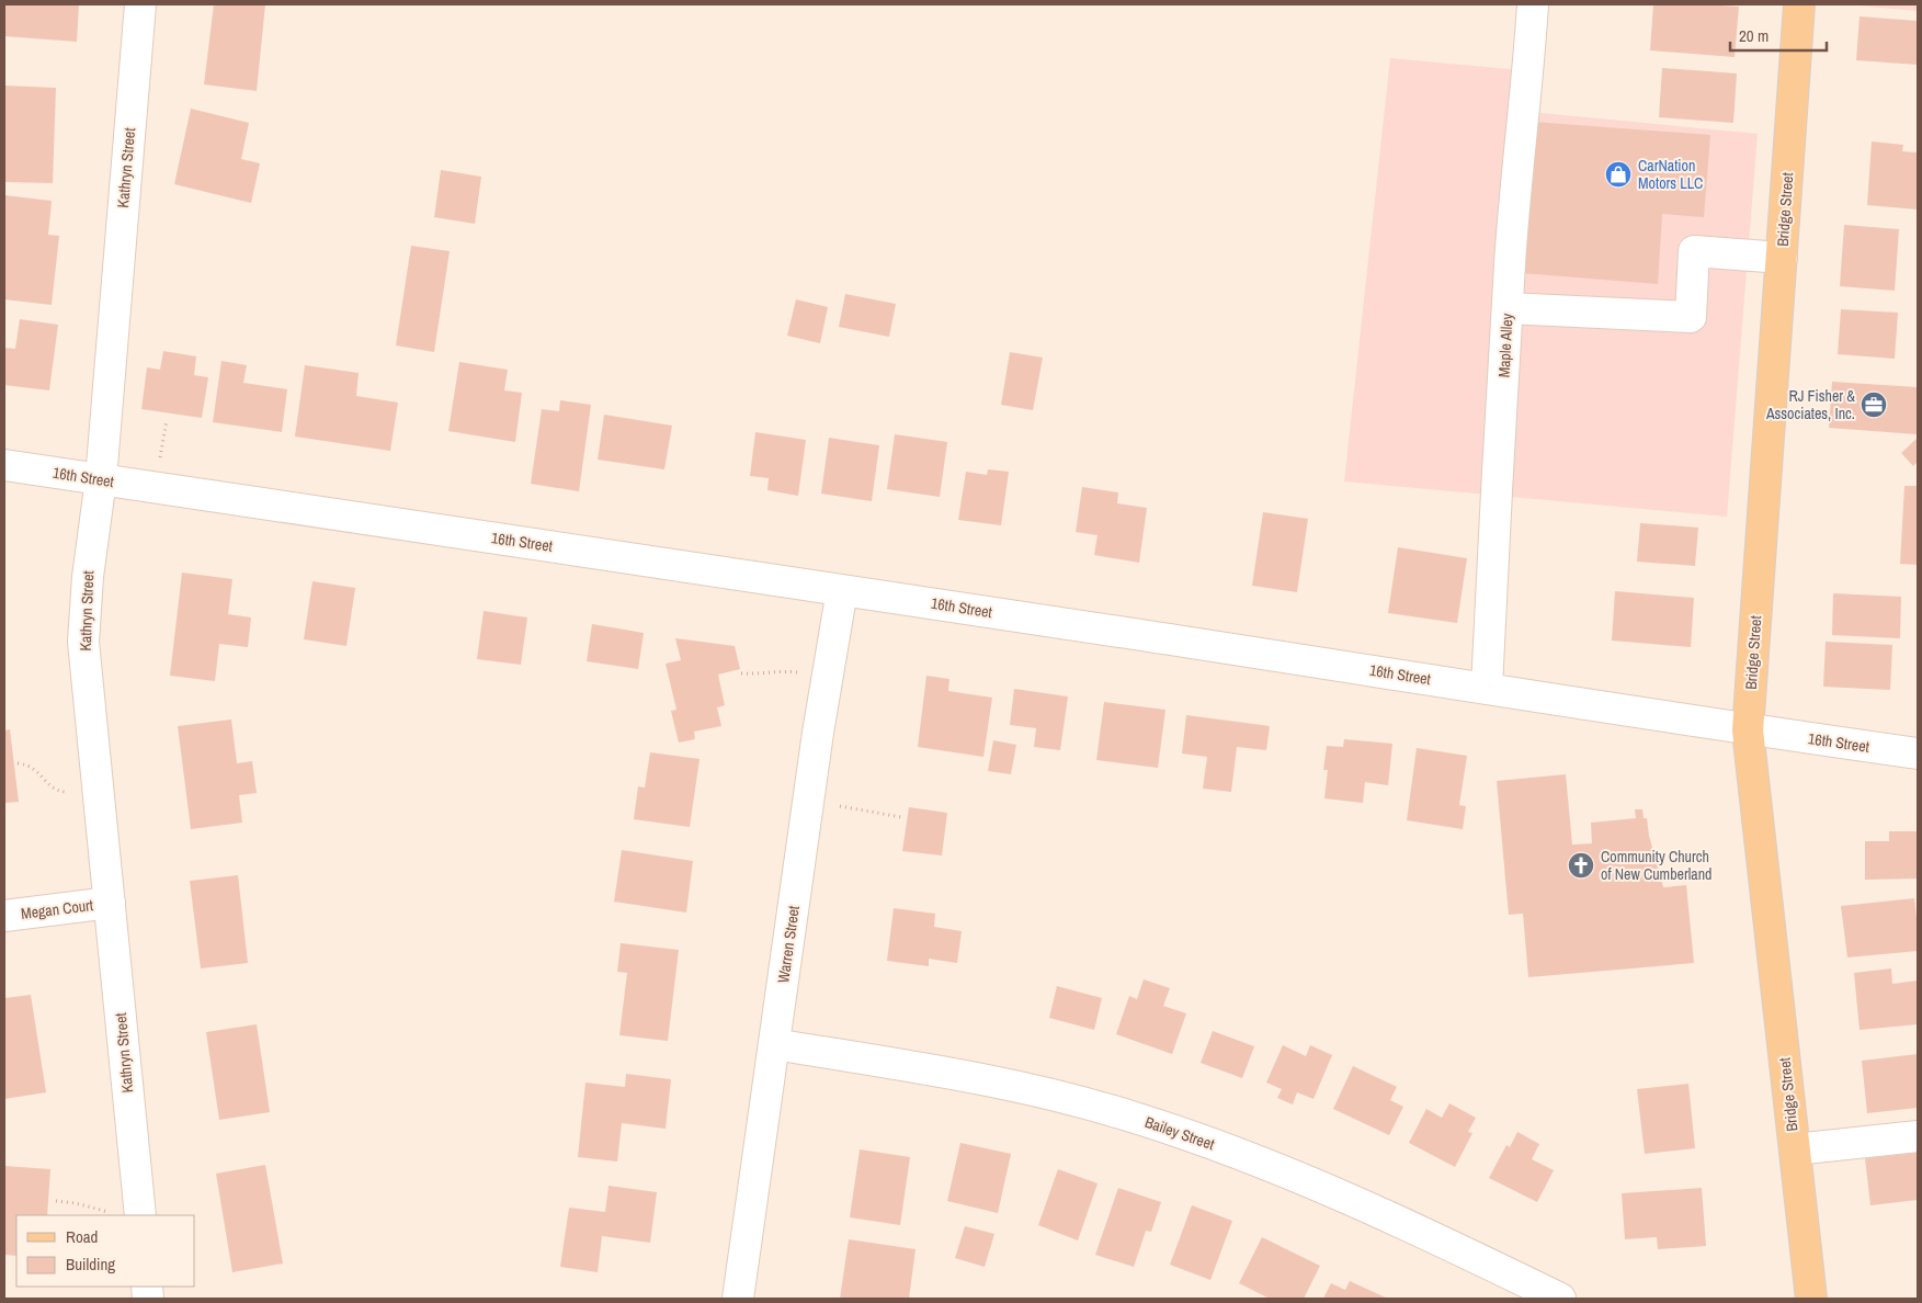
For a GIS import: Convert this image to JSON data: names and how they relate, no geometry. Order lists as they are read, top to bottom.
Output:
{
  "streets": {
    "main road": ["Bridge Street"],
    "street": [
      "Kathryn Street",
      "Maple Alley",
      "16th Street",
      "Megan Court",
      "Warren Street",
      "Bailey Street"
    ]
  },
  "crossings": [
    ["Kathryn Street", "16th Street"],
    ["Kathryn Street", "Megan Court"],
    ["Bridge Street", "16th Street"],
    ["Maple Alley", "16th Street"],
    ["16th Street", "Warren Street"],
    ["Warren Street", "Bailey Street"]
  ],
  "places": {
    "shop": ["CarNation Motors LLC"],
    "office": ["RJ Fisher & Associates, Inc."],
    "church": ["Community Church of New Cumberland"]
  },
  "legend": ["Road", "Building"],
  "scale_bar": "20 m"
}
